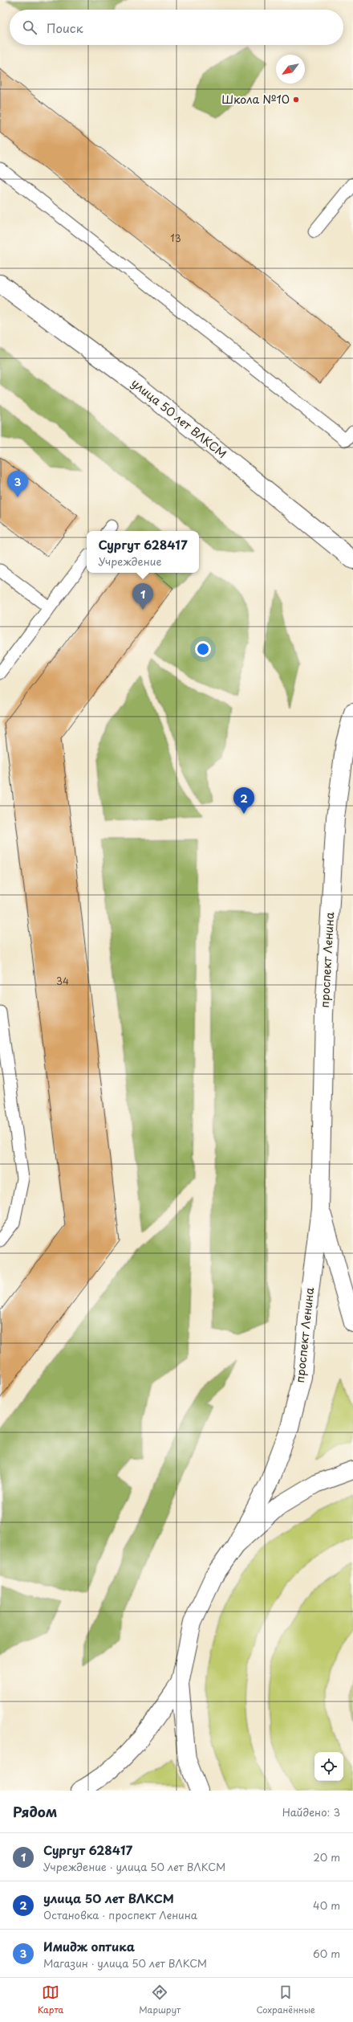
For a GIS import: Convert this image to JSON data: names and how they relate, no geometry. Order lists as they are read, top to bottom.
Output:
{
  "streets": {
    "main road": ["улица 50 лет ВЛКСМ", "проспект Ленина"]
  },
  "places": ["Школа №10"],
  "house_numbers": ["13", "34"],
  "north": "bottom left",
  "page": {
    "search": "Поиск",
    "pins": ["3", "1", "2"],
    "popup": ["Сургут 628417", "Учреждение"],
    "heading": ["Рядом", "Найдено: 3"],
    "list": [
      {
        "mark": "1",
        "name": "Сургут 628417",
        "note": "Учреждение · улица 50 лет ВЛКСМ",
        "value": "20 m"
      },
      {
        "mark": "2",
        "name": "улица 50 лет ВЛКСМ",
        "note": "Остановка · проспект Ленина",
        "value": "40 m"
      },
      {
        "mark": "3",
        "name": "Имидж оптика",
        "note": "Магазин · улица 50 лет ВЛКСМ",
        "value": "60 m"
      }
    ],
    "nav": ["Карта", "Маршрут", "Сохранённые"]
  }
}
